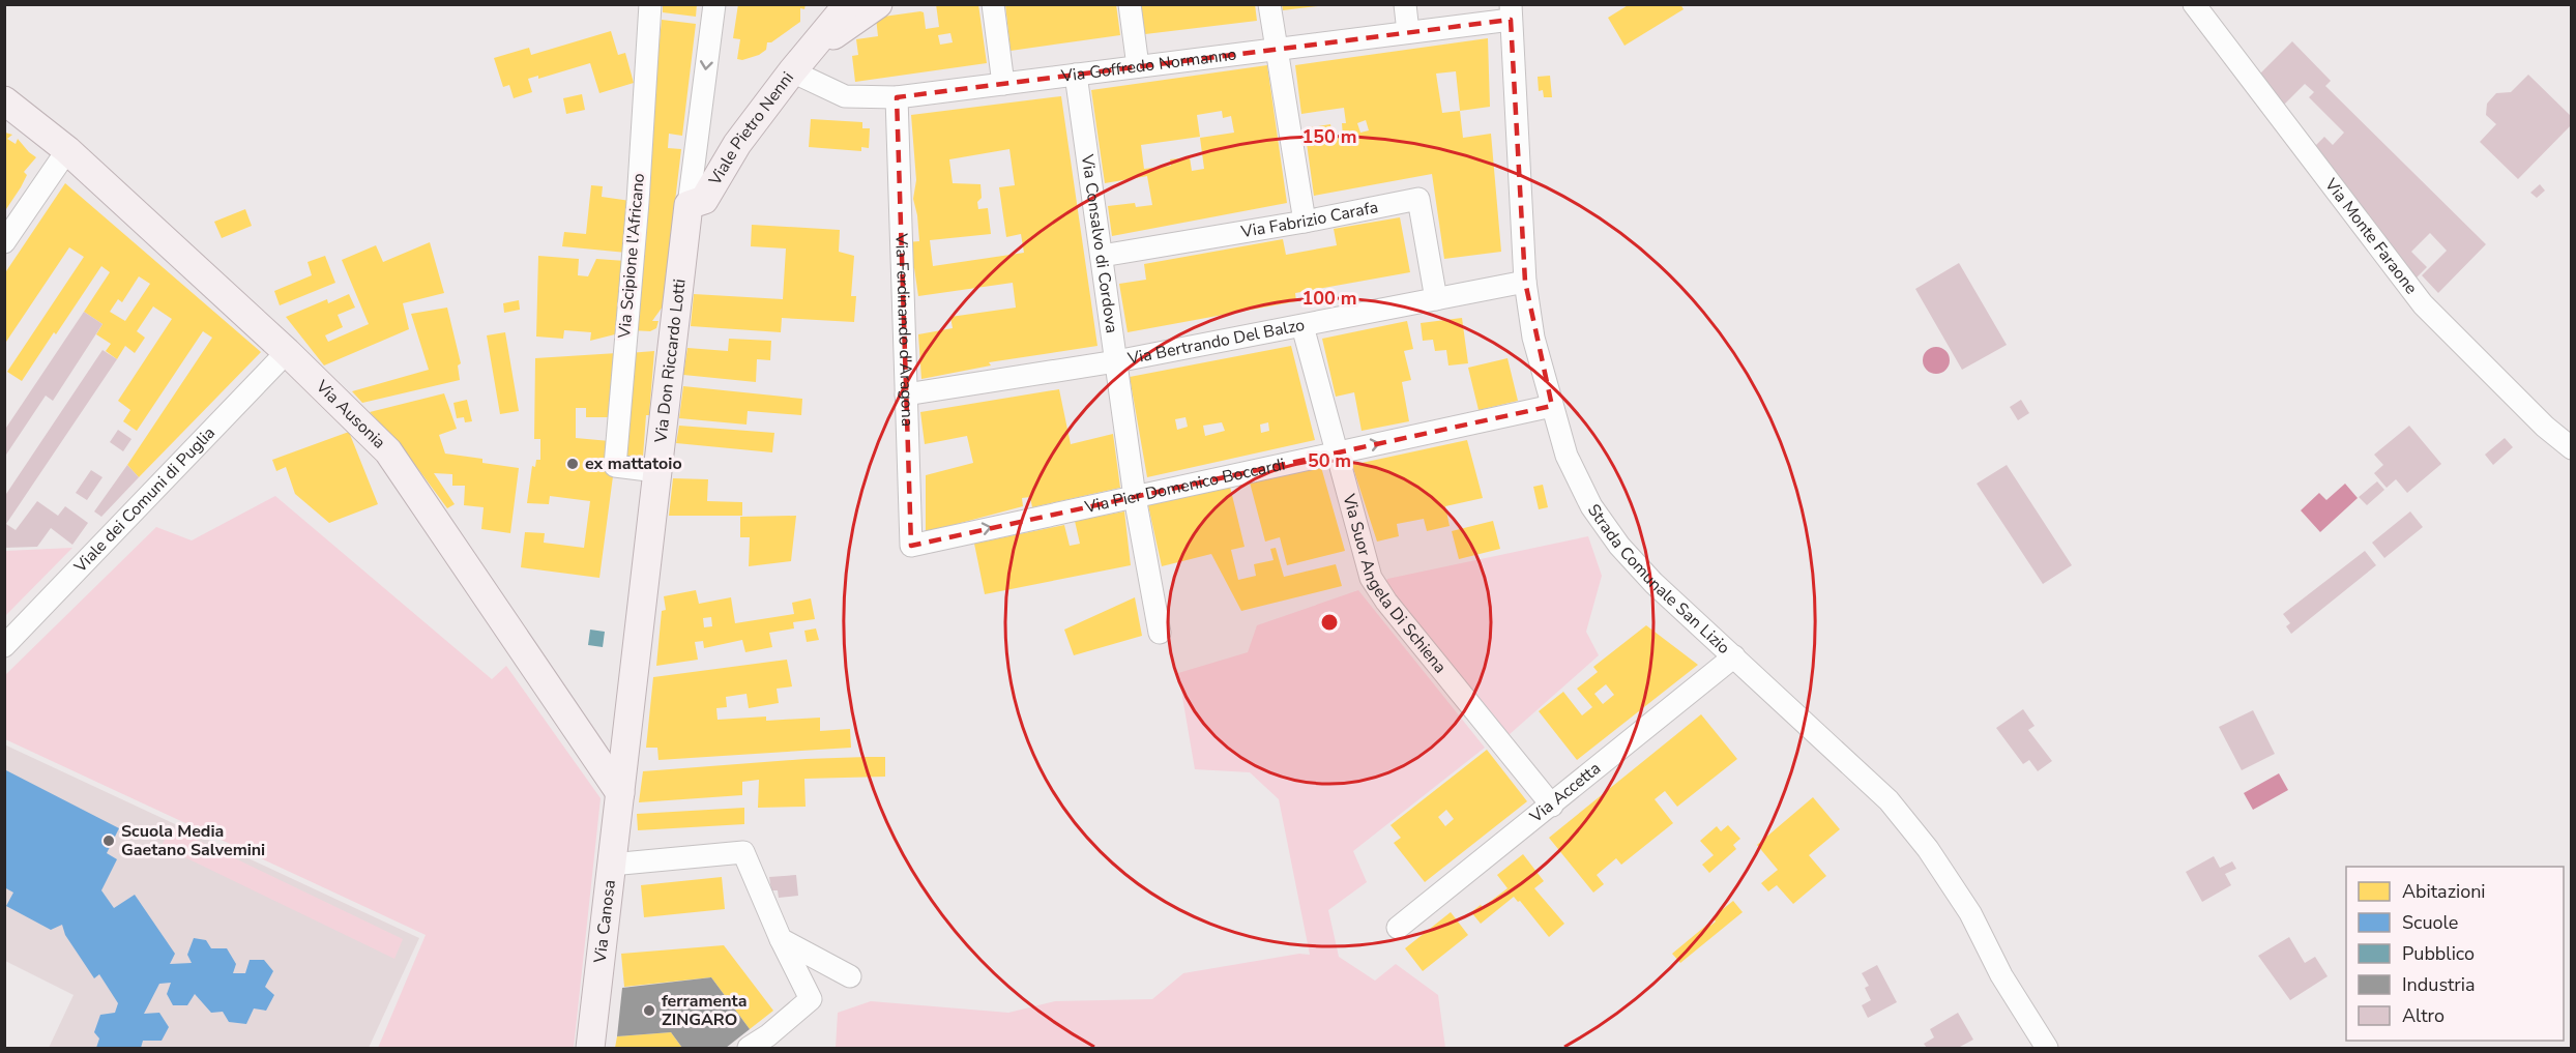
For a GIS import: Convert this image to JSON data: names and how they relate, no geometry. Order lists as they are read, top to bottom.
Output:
{
  "streets": {
    "main road": [
      "Viale Pietro Nenni",
      "Via Don Riccardo Lotti",
      "Via Ausonia",
      "Via Canosa"
    ],
    "street": [
      "Via Goffredo Normanno",
      "Via Fabrizio Carafa",
      "Via Monte Faraone",
      "Via Consalvo di Cordova",
      "Via Scipione l'Africano",
      "Via Ferdinando d'Aragona",
      "Via Bertrando Del Balzo",
      "Via Pier Domenico Boccardi",
      "Viale dei Comuni di Puglia",
      "Strada Comunale San Lizio",
      "Via Suor Angela Di Schiena",
      "Via Accetta"
    ]
  },
  "crossings": [
    ["Via Goffredo Normanno", "Viale Pietro Nenni"],
    ["Via Goffredo Normanno", "Via Consalvo di Cordova"],
    ["Via Goffredo Normanno", "Via Ferdinando d'Aragona"],
    ["Via Goffredo Normanno", "Strada Comunale San Lizio"],
    ["Viale Pietro Nenni", "Via Don Riccardo Lotti"],
    ["Via Fabrizio Carafa", "Via Consalvo di Cordova"],
    ["Via Fabrizio Carafa", "Via Bertrando Del Balzo"],
    ["Via Consalvo di Cordova", "Via Bertrando Del Balzo"],
    ["Via Consalvo di Cordova", "Via Pier Domenico Boccardi"],
    ["Via Scipione l'Africano", "Via Don Riccardo Lotti"],
    ["Via Ferdinando d'Aragona", "Via Bertrando Del Balzo"],
    ["Via Ferdinando d'Aragona", "Via Pier Domenico Boccardi"],
    ["Via Bertrando Del Balzo", "Strada Comunale San Lizio"],
    ["Via Bertrando Del Balzo", "Via Suor Angela Di Schiena"],
    ["Via Don Riccardo Lotti", "Via Ausonia"],
    ["Via Don Riccardo Lotti", "Via Canosa"],
    ["Via Ausonia", "Viale dei Comuni di Puglia"],
    ["Via Ausonia", "Via Canosa"],
    ["Via Pier Domenico Boccardi", "Strada Comunale San Lizio"],
    ["Via Pier Domenico Boccardi", "Via Suor Angela Di Schiena"],
    ["Strada Comunale San Lizio", "Via Accetta"],
    ["Via Suor Angela Di Schiena", "Via Accetta"]
  ],
  "one_way": ["Via Pier Domenico Boccardi"],
  "places": ["ex mattatoio", "Scuola Media Gaetano Salvemini", "ferramenta ZINGARO"],
  "legend": [
    "Abitazioni",
    "Scuole",
    "Pubblico",
    "Industria",
    "Altro"
  ],
  "rings": ["150 m", "100 m", "50 m"]
}
